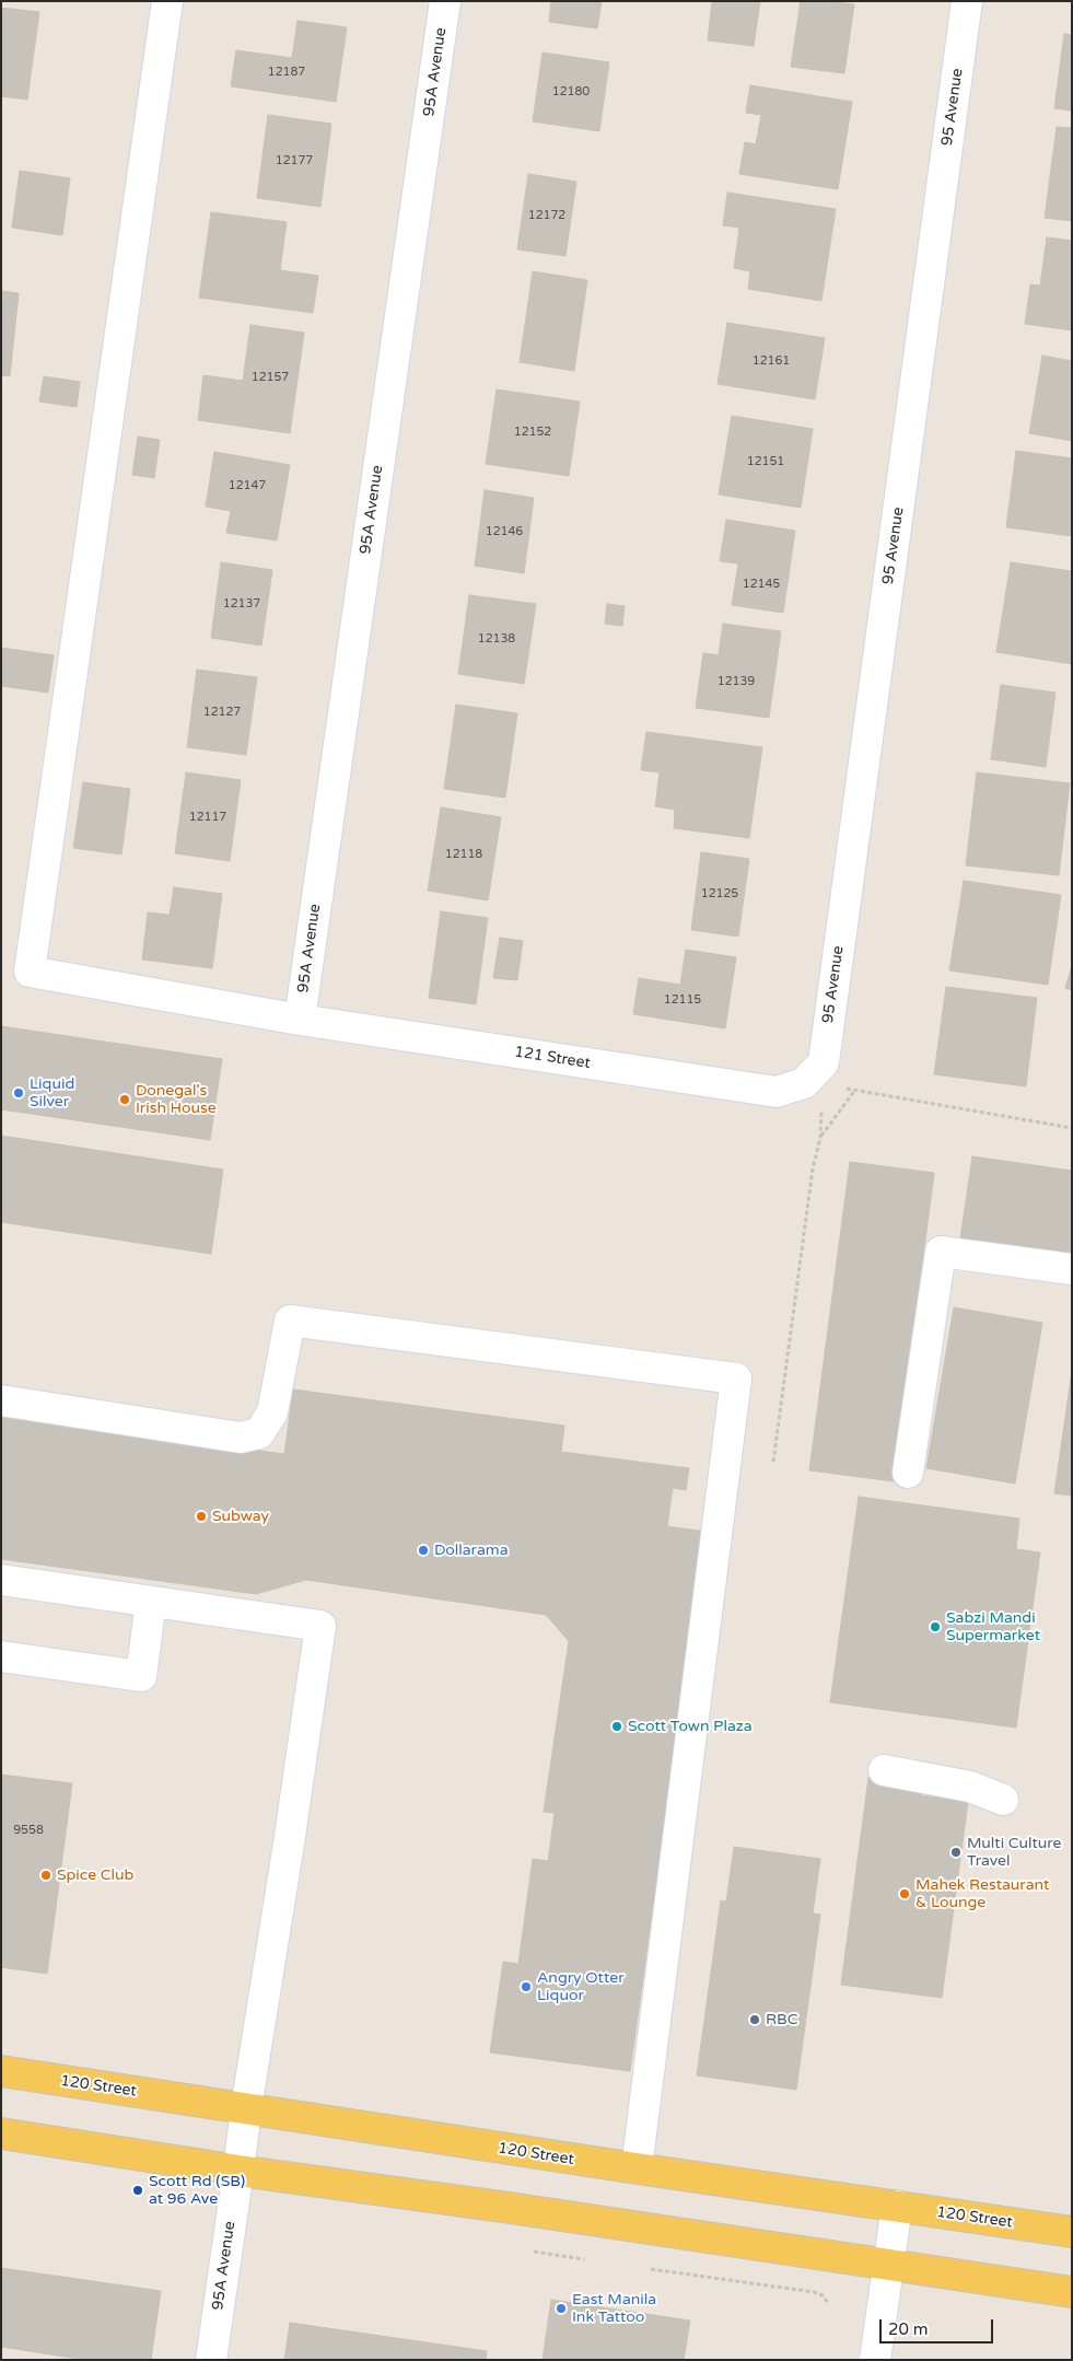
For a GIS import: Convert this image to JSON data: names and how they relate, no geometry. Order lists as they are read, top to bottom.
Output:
{
  "streets": {
    "main road": ["120 Street"],
    "street": ["95A Avenue", "95 Avenue", "121 Street"]
  },
  "crossings": [
    ["95A Avenue", "121 Street"],
    ["95A Avenue", "120 Street"],
    ["95 Avenue", "121 Street"]
  ],
  "places": [
    "Liquid Silver",
    "Donegal's Irish House",
    "Subway",
    "Dollarama",
    "Sabzi Mandi Supermarket",
    "Scott Town Plaza",
    "Multi Culture Travel",
    "Spice Club",
    "Mahek Restaurant & Lounge",
    "Angry Otter Liquor",
    "RBC",
    "Scott Rd (SB) at 96 Ave",
    "East Manila Ink Tattoo"
  ],
  "house_numbers": [
    "12187",
    "12180",
    "12177",
    "12172",
    "12161",
    "12157",
    "12152",
    "12151",
    "12147",
    "12146",
    "12145",
    "12137",
    "12138",
    "12139",
    "12127",
    "12117",
    "12118",
    "12125",
    "12115",
    "9558"
  ],
  "scale_bar": "20 m"
}
